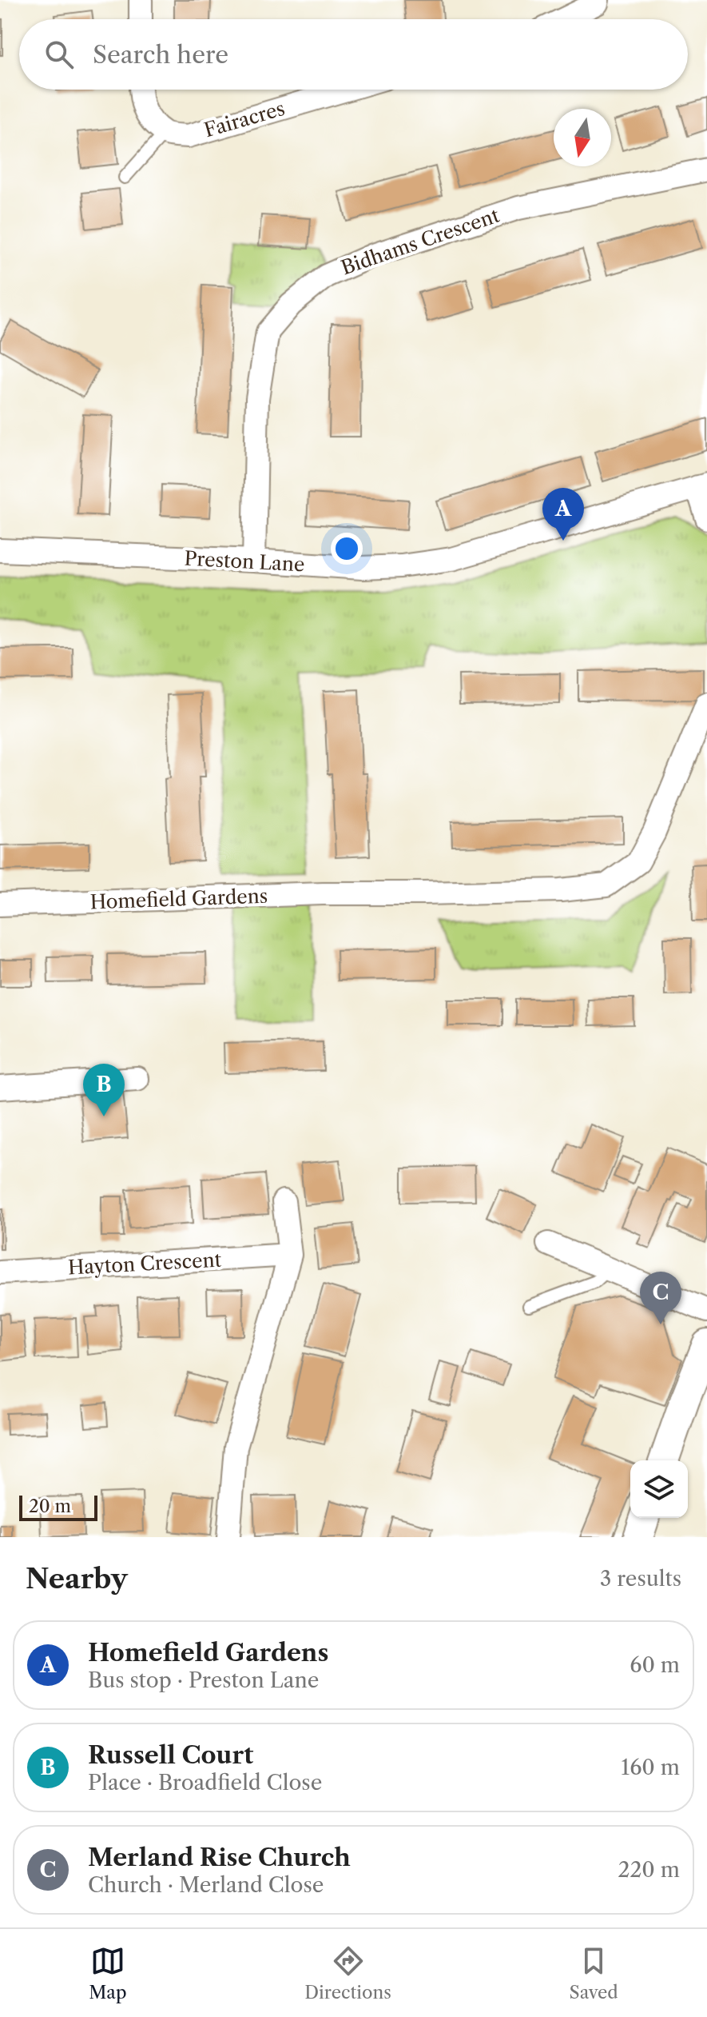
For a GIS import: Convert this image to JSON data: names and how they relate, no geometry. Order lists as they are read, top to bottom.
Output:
{
  "streets": {
    "street": [
      "Fairacres",
      "Bidhams Crescent",
      "Preston Lane",
      "Homefield Gardens",
      "Hayton Crescent"
    ]
  },
  "crossings": [
    ["Bidhams Crescent", "Preston Lane"]
  ],
  "scale_bar": "20 m",
  "north": "bottom",
  "page": {
    "search": "Search here",
    "pins": ["A", "B", "C"],
    "scale": "20 m",
    "heading": ["Nearby", "3 results"],
    "list": [
      {
        "mark": "A",
        "name": "Homefield Gardens",
        "note": "Bus stop · Preston Lane",
        "value": "60 m"
      },
      {
        "mark": "B",
        "name": "Russell Court",
        "note": "Place · Broadfield Close",
        "value": "160 m"
      },
      {
        "mark": "C",
        "name": "Merland Rise Church",
        "note": "Church · Merland Close",
        "value": "220 m"
      }
    ],
    "nav": ["Map", "Directions", "Saved"]
  }
}
